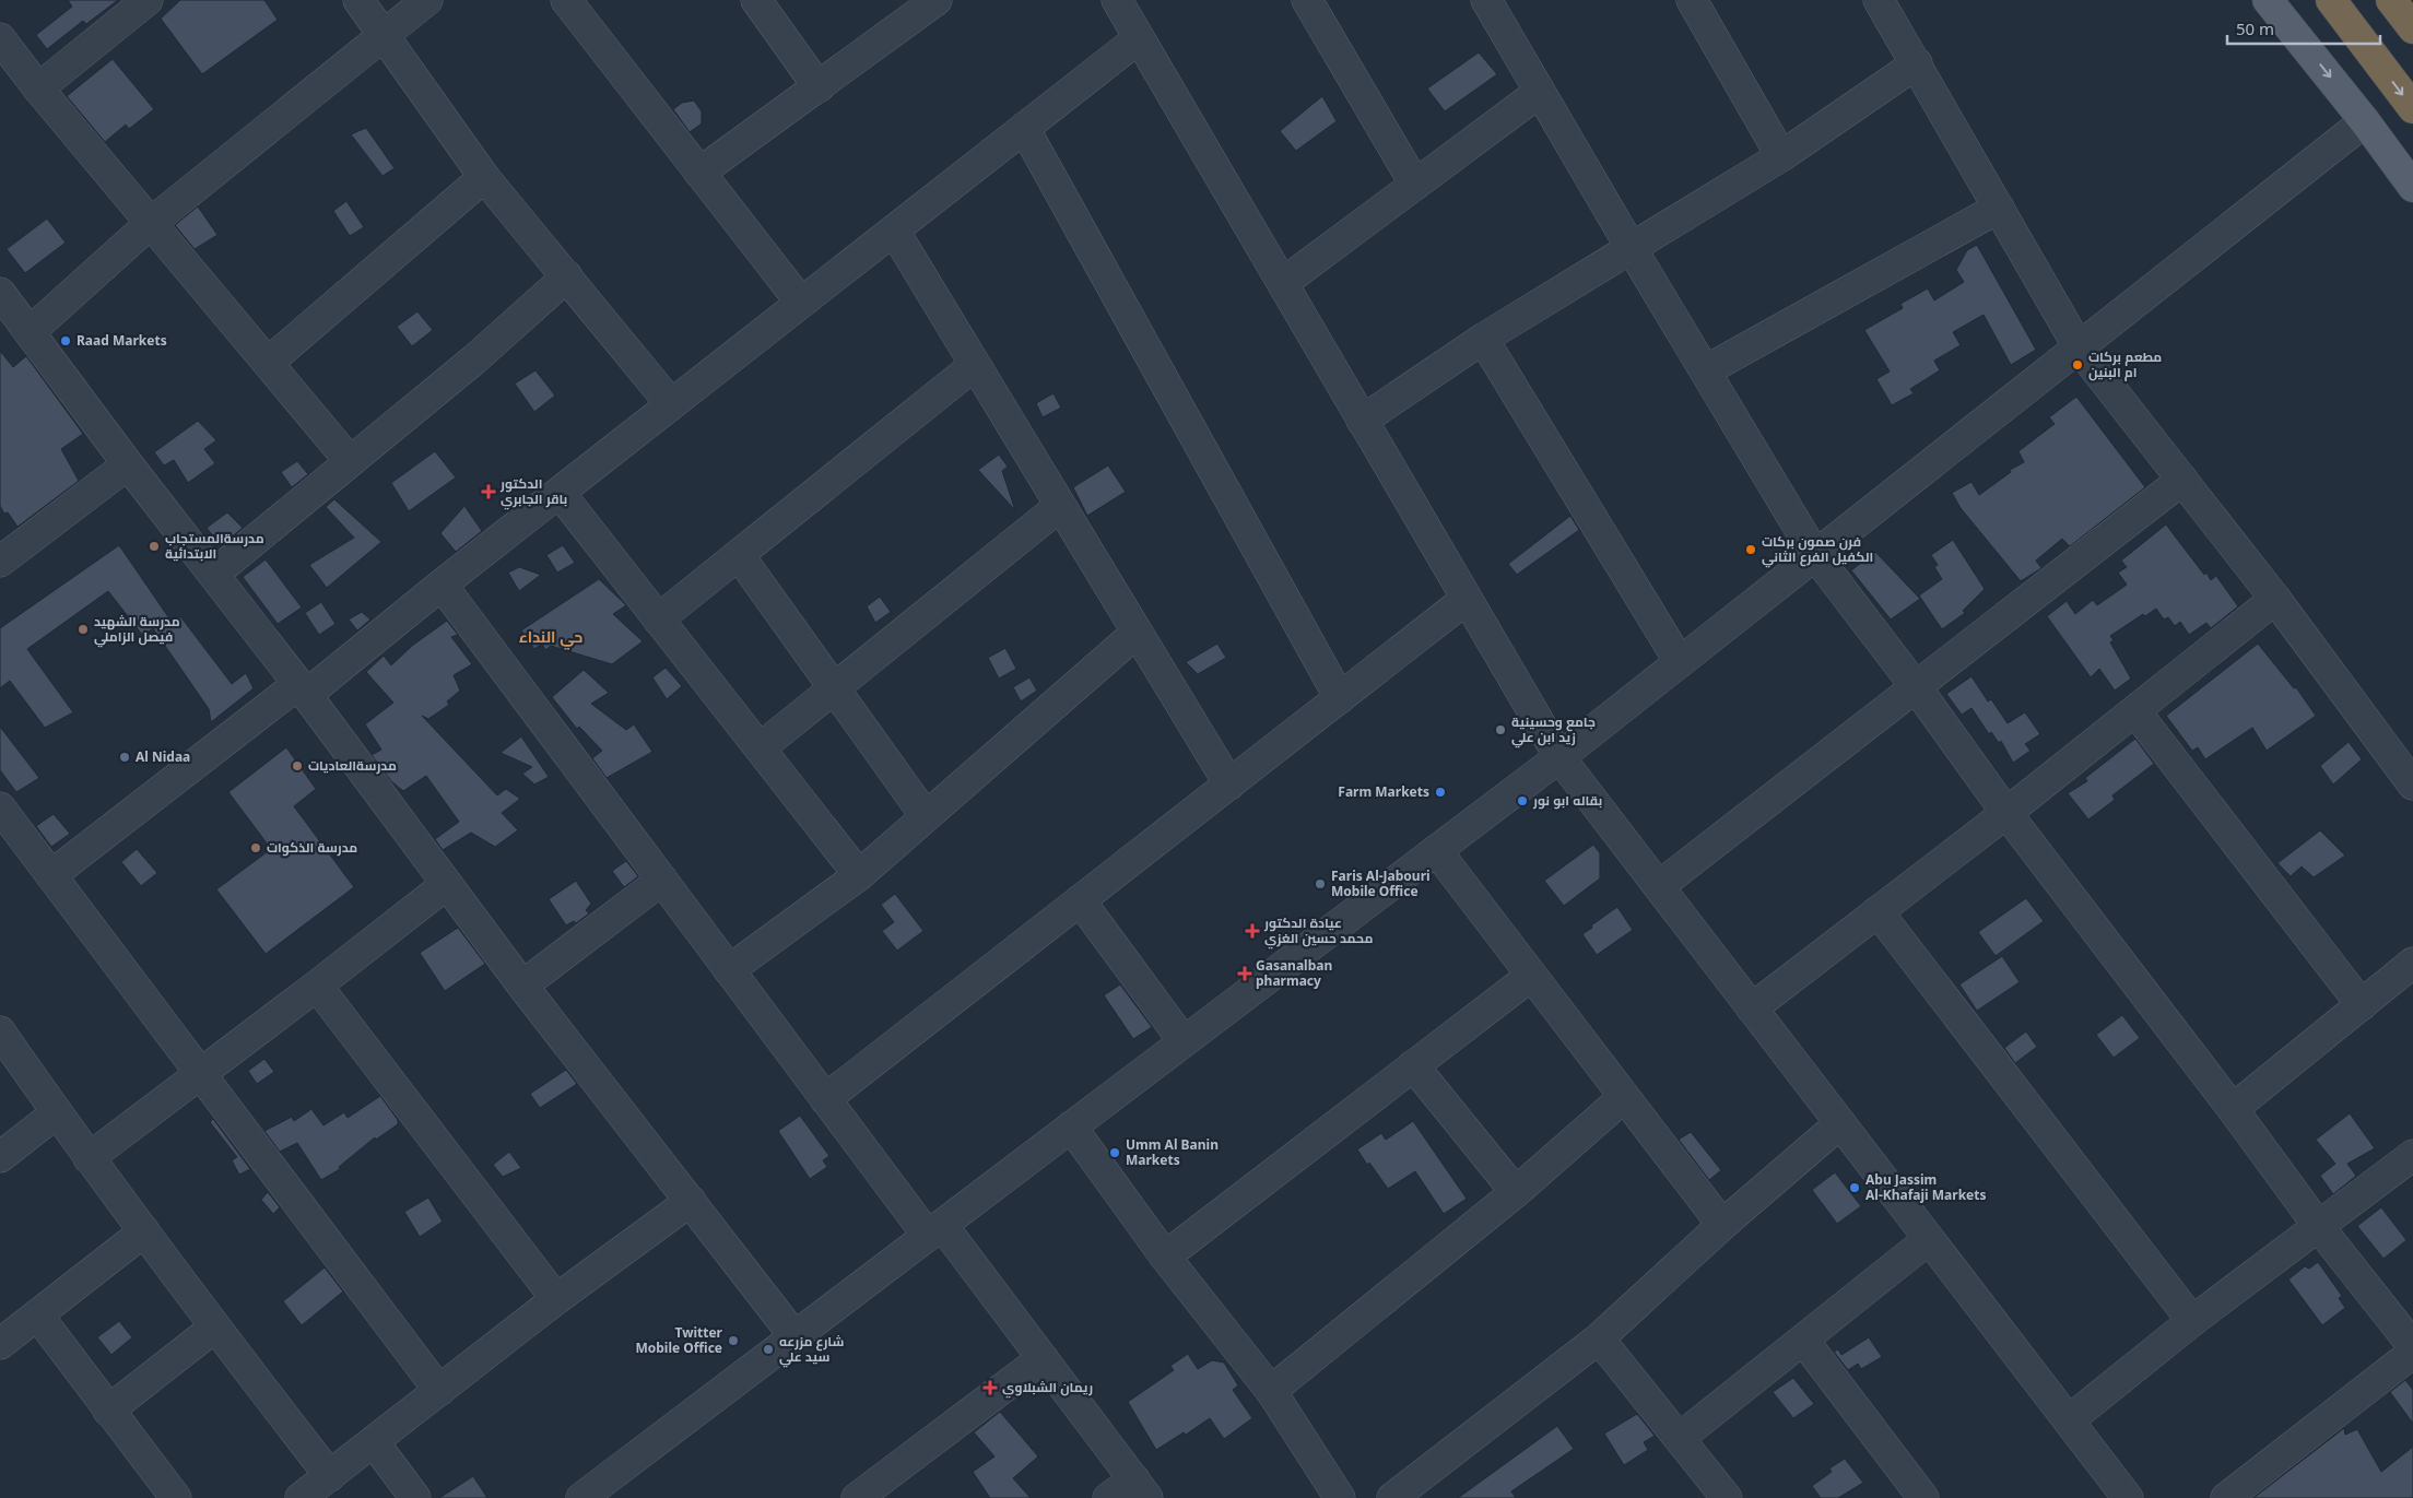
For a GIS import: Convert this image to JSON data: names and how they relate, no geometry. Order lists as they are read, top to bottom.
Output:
{
  "districts": ["حي النداء"],
  "places": {
    "other": [
      "Raad Markets",
      "مطعم برکات ام البنین",
      "مدرسةالمستجاب الابتدائية",
      "فرن صمون بركات الكفيل الفرع الثاني",
      "مدرسة الشهيد فيصل الزاملي",
      "جامع وحسينية زيد ابن علي",
      "Al Nidaa",
      "مدرسةالعاديات",
      "Farm Markets",
      "بقاله ابو نور",
      "مدرسة الذكوات",
      "Faris Al-Jabouri Mobile Office",
      "Umm Al Banin Markets",
      "Abu Jassim Al-Khafaji Markets",
      "Twitter Mobile Office",
      "شارع مزرعه سيد علي"
    ],
    "health": [
      "الدكتور باقر الجابري",
      "عيادة الدكتور محمد حسين الغزي",
      "Gasanalban pharmacy",
      "ريمان الشبلاوي"
    ]
  },
  "scale_bar": "50 m"
}
